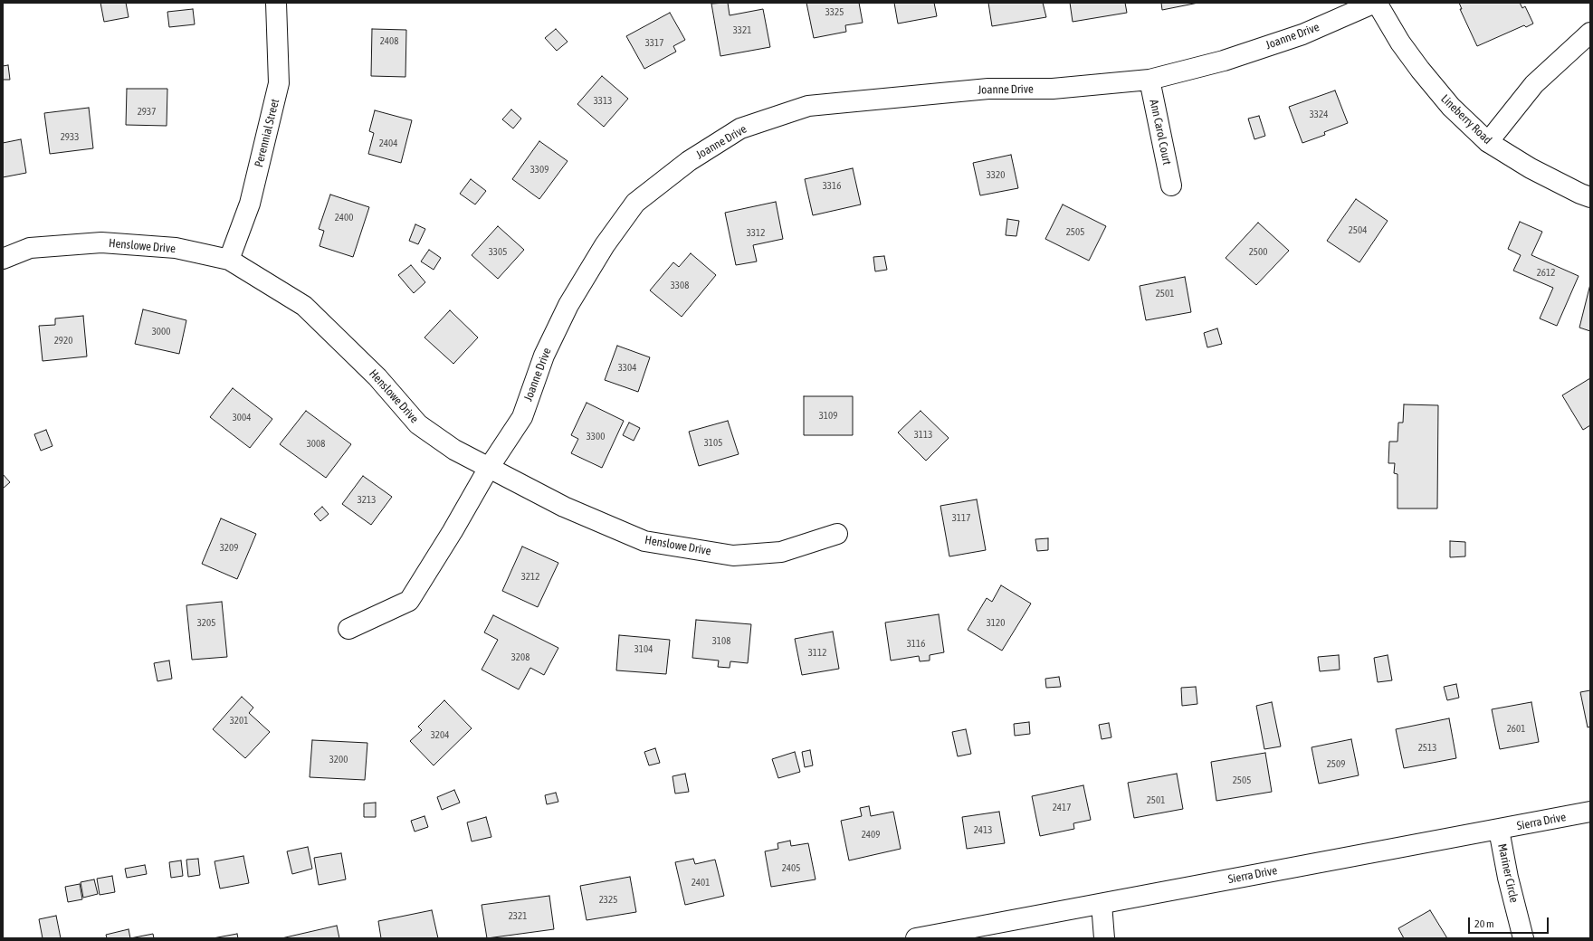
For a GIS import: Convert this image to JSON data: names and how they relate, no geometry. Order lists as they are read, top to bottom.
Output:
{
  "streets": {
    "street": [
      "Joanne Drive",
      "Lineberry Road",
      "Ann Carol Court",
      "Perennial Street",
      "Henslowe Drive",
      "Sierra Drive",
      "Mariner Circle"
    ]
  },
  "crossings": [
    ["Joanne Drive", "Lineberry Road"],
    ["Joanne Drive", "Ann Carol Court"],
    ["Joanne Drive", "Henslowe Drive"],
    ["Perennial Street", "Henslowe Drive"],
    ["Sierra Drive", "Mariner Circle"]
  ],
  "house_numbers": [
    "3325",
    "3321",
    "2408",
    "3317",
    "3313",
    "2937",
    "3324",
    "2933",
    "2404",
    "3309",
    "3320",
    "3316",
    "2400",
    "2504",
    "2505",
    "3312",
    "3305",
    "2500",
    "2612",
    "3308",
    "2501",
    "3000",
    "2920",
    "3304",
    "3109",
    "3004",
    "3113",
    "3300",
    "3105",
    "3008",
    "3213",
    "3117",
    "3209",
    "3212",
    "3205",
    "3120",
    "3108",
    "3116",
    "3104",
    "3112",
    "3208",
    "3201",
    "2601",
    "3204",
    "2513",
    "3200",
    "2509",
    "2505",
    "2501",
    "2417",
    "2413",
    "2409",
    "2405",
    "2401",
    "2325",
    "2321"
  ],
  "scale_bar": "20 m"
}
